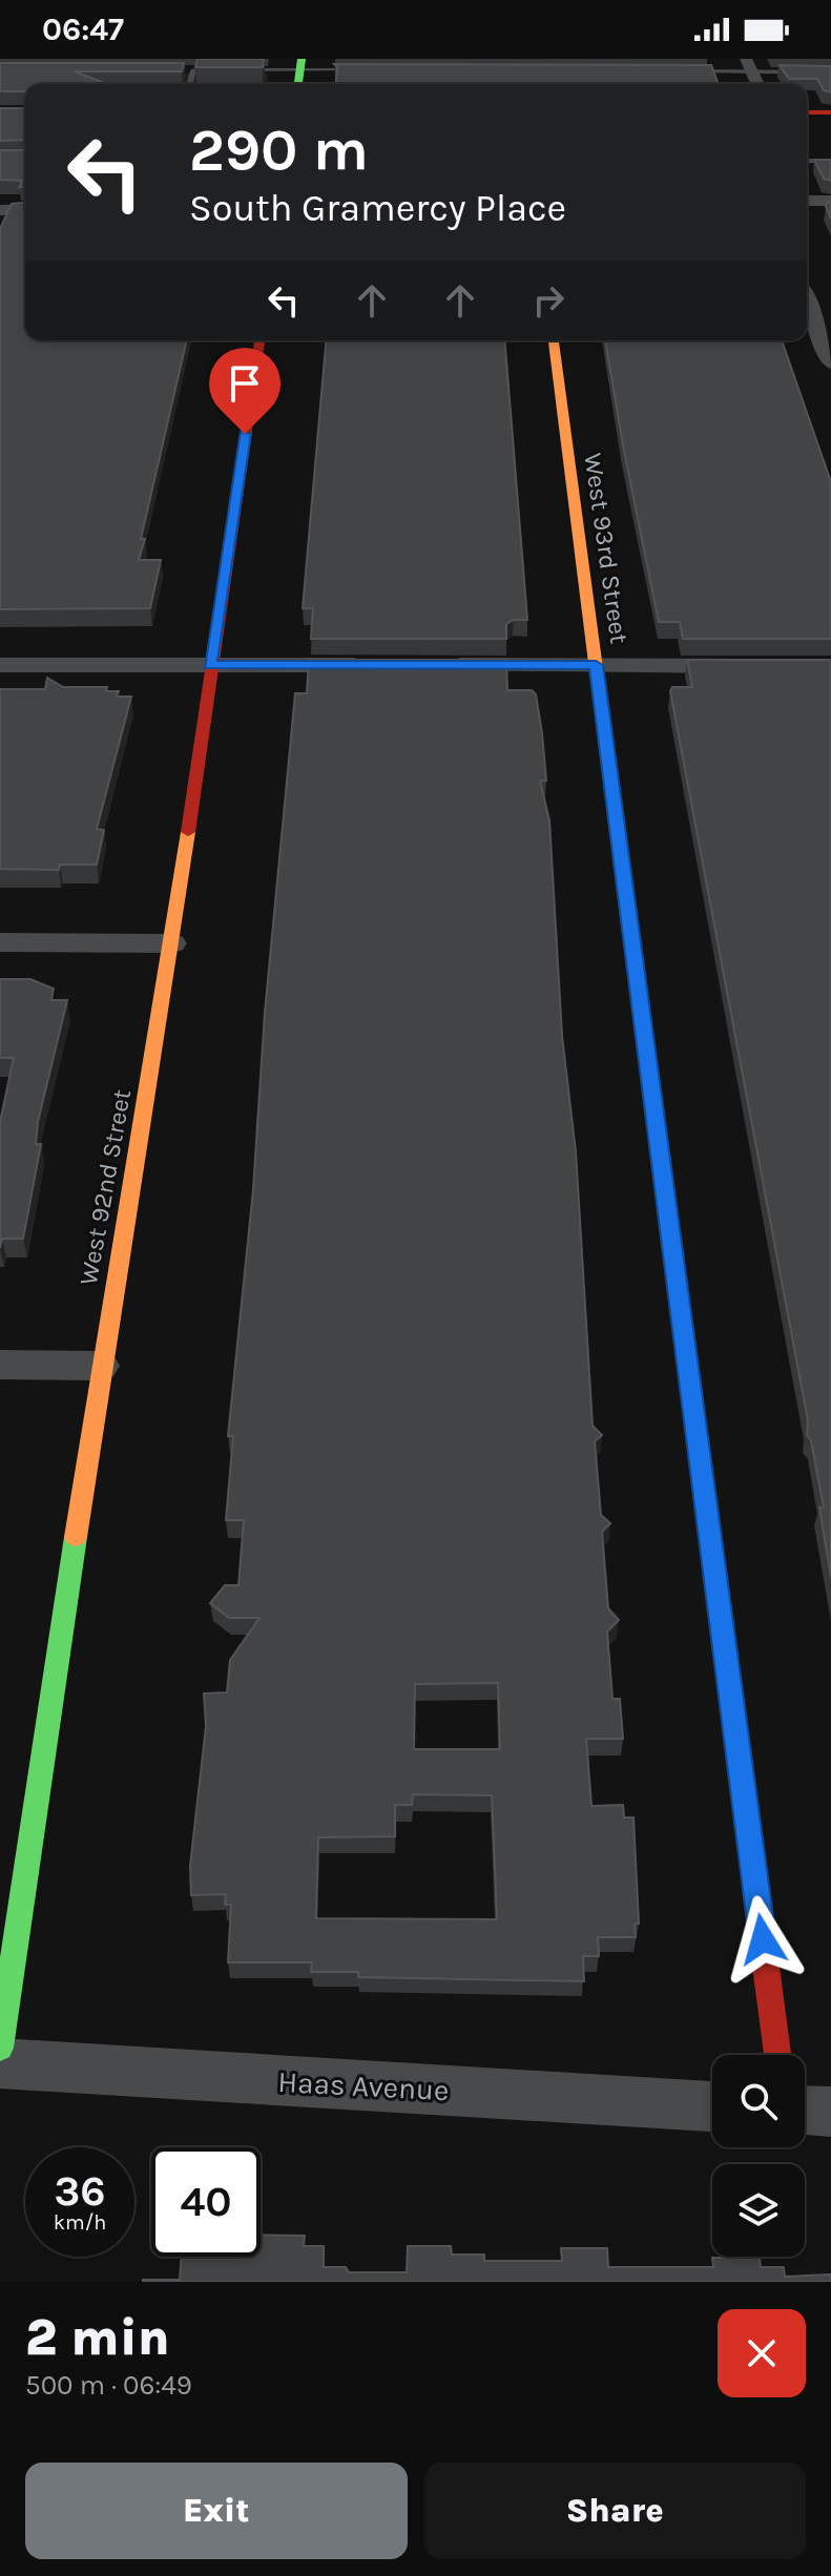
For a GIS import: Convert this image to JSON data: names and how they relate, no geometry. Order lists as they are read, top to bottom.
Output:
{
  "streets": {
    "street": ["West 93rd Street", "West 92nd Street", "Haas Avenue"]
  },
  "page": {
    "status": "06:47",
    "turn": ["290 m", "South Gramercy Place"],
    "speed": "36 km/h",
    "limit": "40",
    "heading": ["2 min", "500 m · 06:49"],
    "buttons": ["Exit", "Share"]
  }
}
